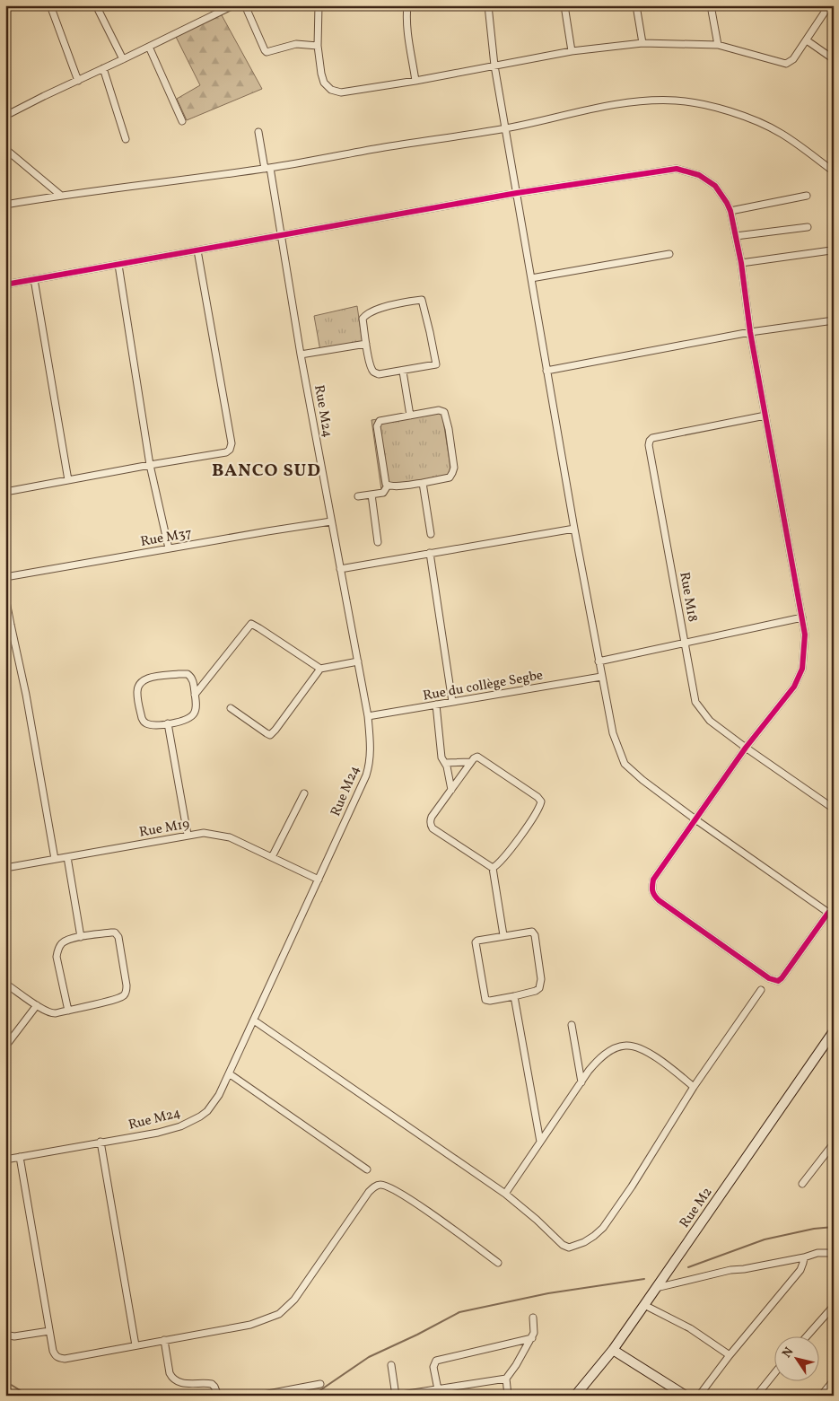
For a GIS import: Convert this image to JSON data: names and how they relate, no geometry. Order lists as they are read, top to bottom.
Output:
{
  "streets": {
    "street": [
      "Rue M24",
      "Rue M37",
      "Rue M18",
      "Rue du collège Segbe",
      "Rue M19",
      "Rue M2"
    ]
  },
  "crossings": [
    ["Rue M24", "Rue M37"],
    ["Rue M24", "Rue du collège Segbe"],
    ["Rue M24", "Rue M19"]
  ],
  "districts": ["BANCO SUD"],
  "north": "top left"
}
